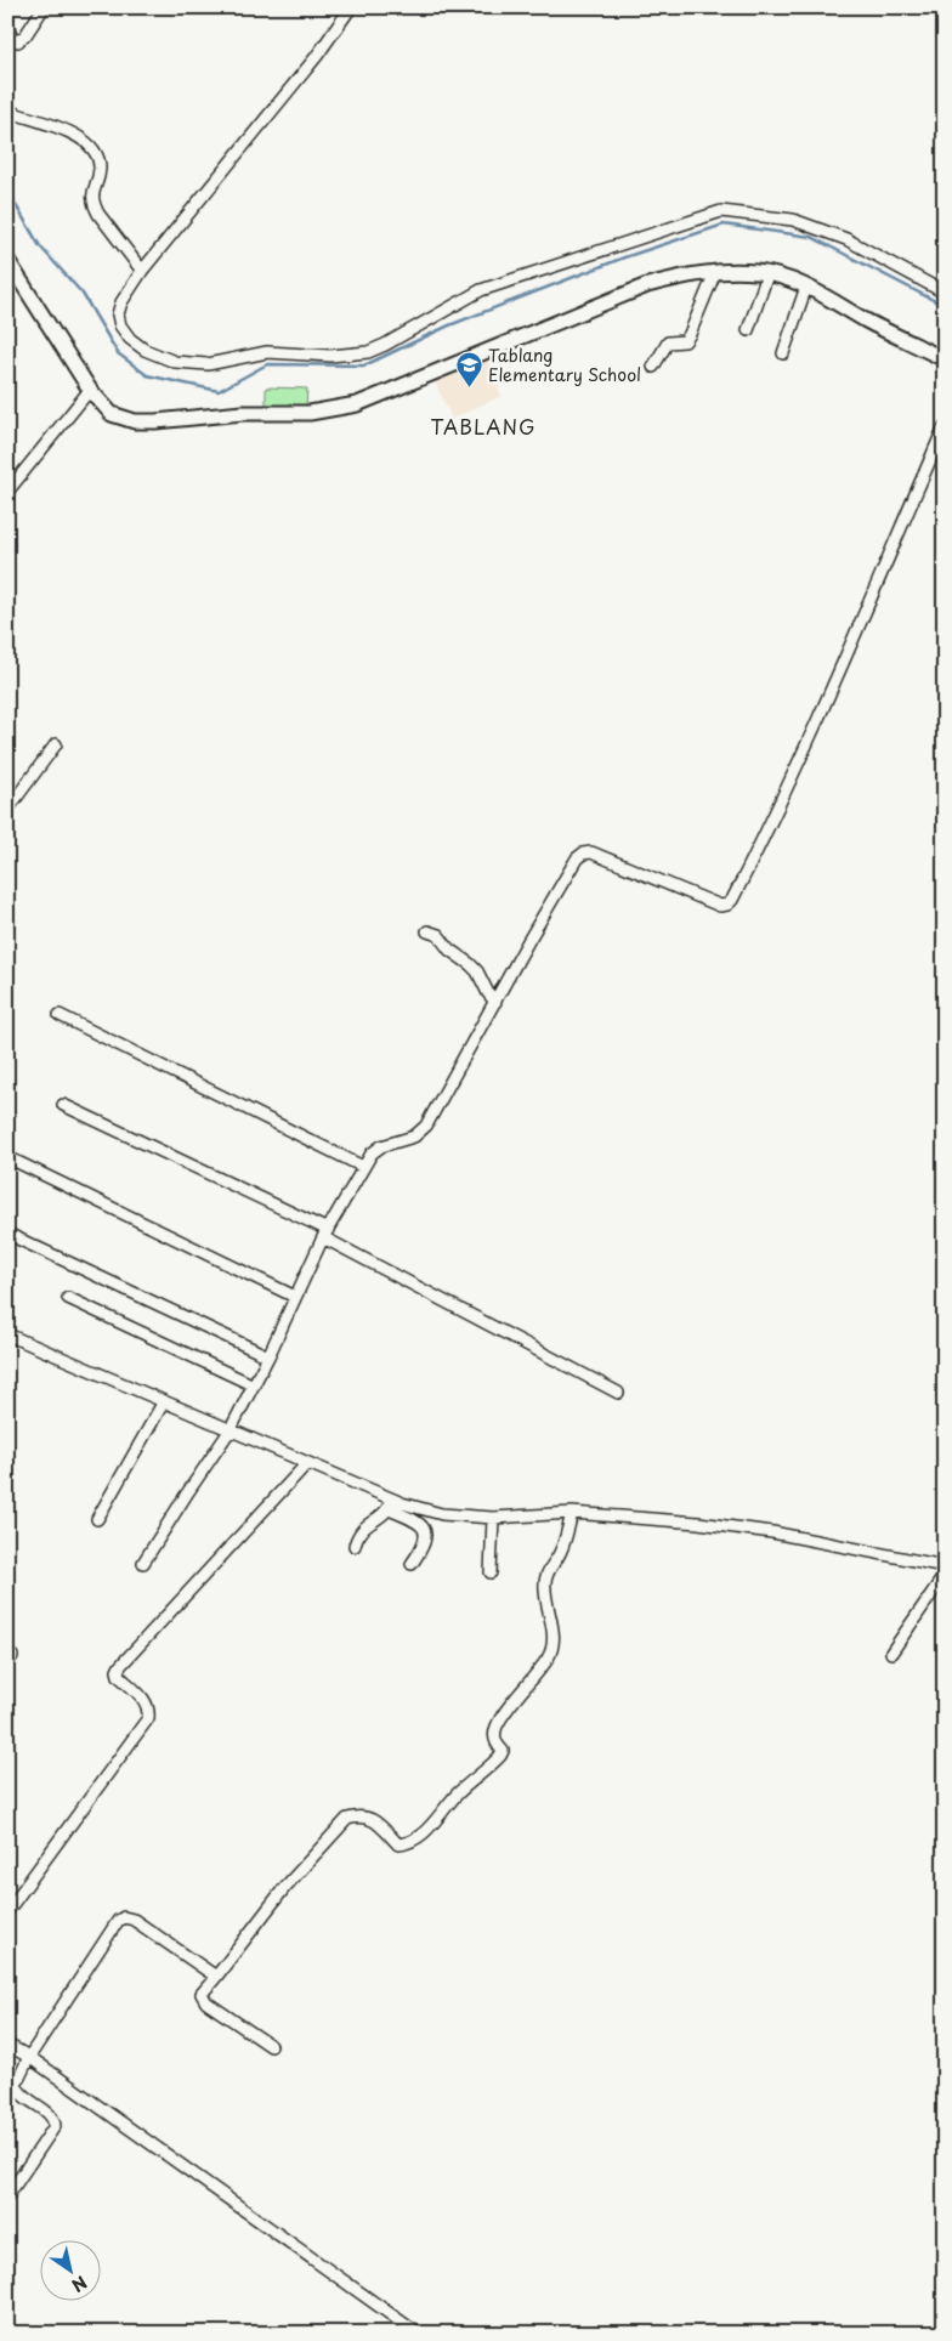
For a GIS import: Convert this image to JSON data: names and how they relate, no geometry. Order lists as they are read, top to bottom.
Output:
{
  "districts": ["TABLANG"],
  "places": {
    "school or university": ["Tablang Elementary School"]
  },
  "north": "bottom right"
}
